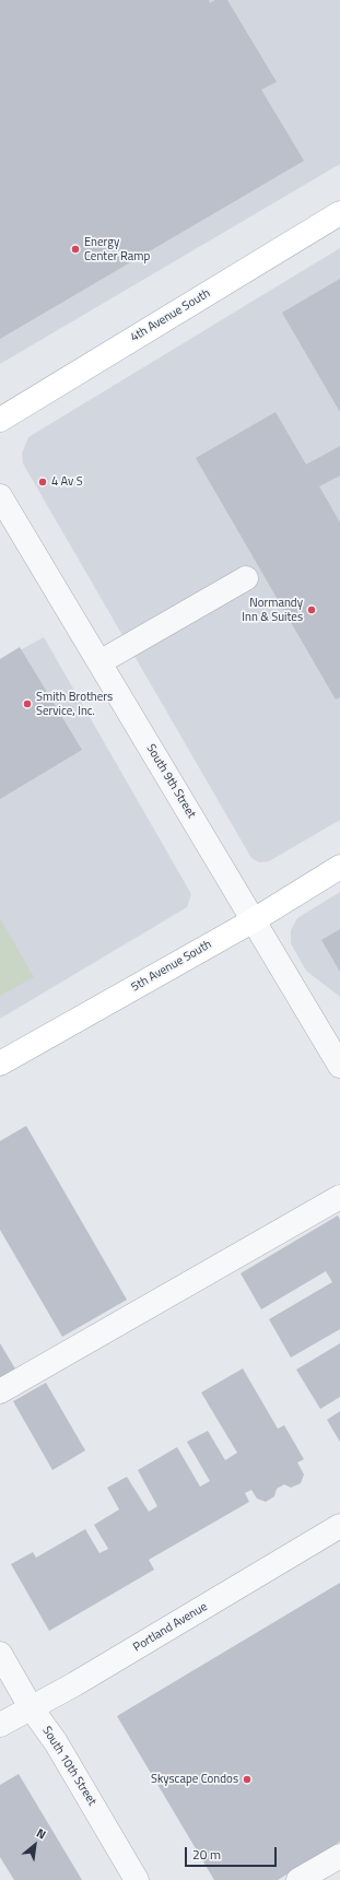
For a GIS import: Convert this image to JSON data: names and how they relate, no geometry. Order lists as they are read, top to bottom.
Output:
{
  "streets": {
    "main road": ["4th Avenue South", "5th Avenue South"],
    "street": ["South 9th Street", "Portland Avenue", "South 10th Street"]
  },
  "crossings": [
    ["South 9th Street", "5th Avenue South"],
    ["Portland Avenue", "South 10th Street"]
  ],
  "places": [
    "Energy Center Ramp",
    "4 Av S",
    "Normandy Inn & Suites",
    "Smith Brothers Service, Inc.",
    "Skyscape Condos"
  ],
  "scale_bar": "20 m",
  "north": "top right"
}
